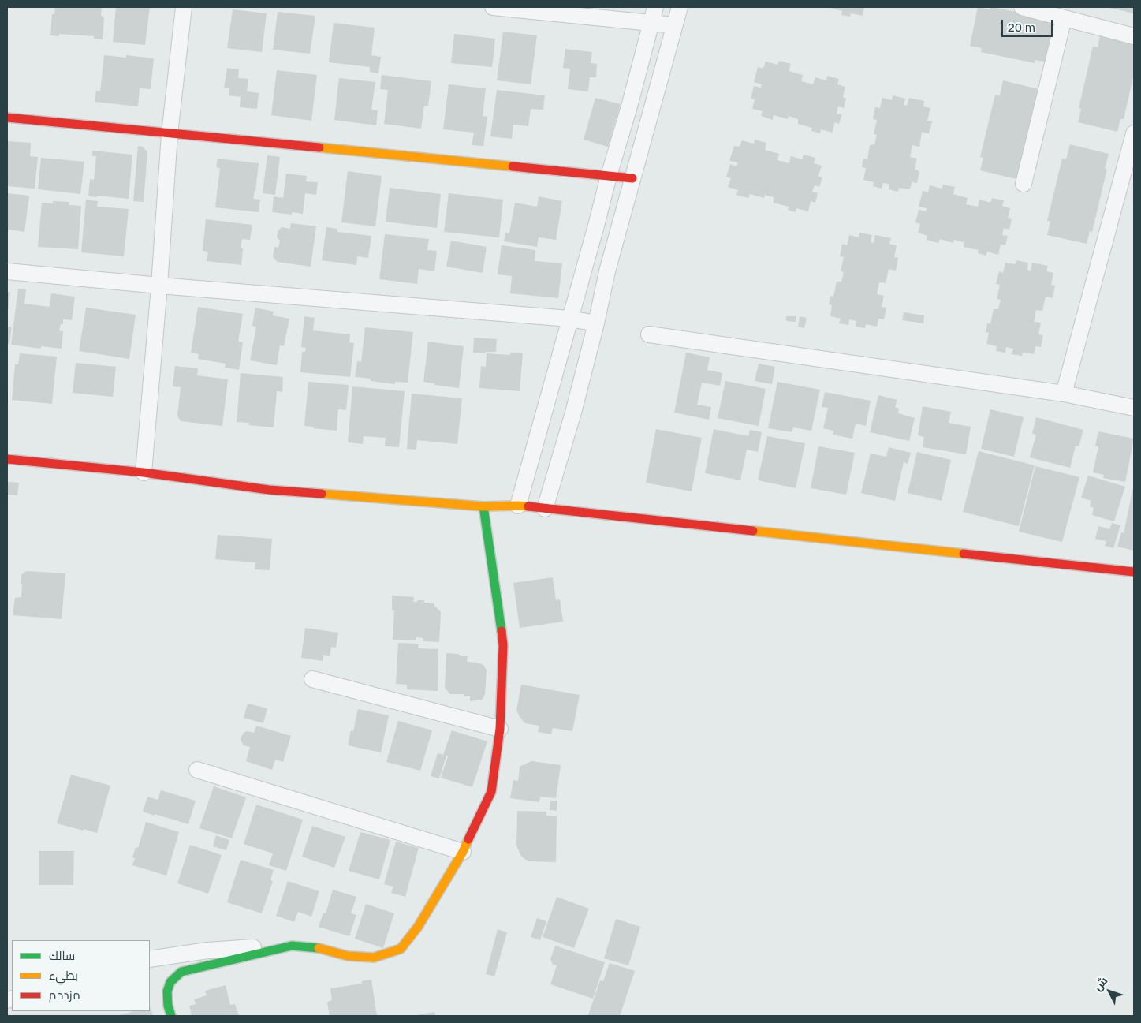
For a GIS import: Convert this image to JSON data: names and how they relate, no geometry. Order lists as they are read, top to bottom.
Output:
{
  "legend": ["سالك", "بطيء", "مزدحم"],
  "scale_bar": "20 m",
  "north": "top left"
}
